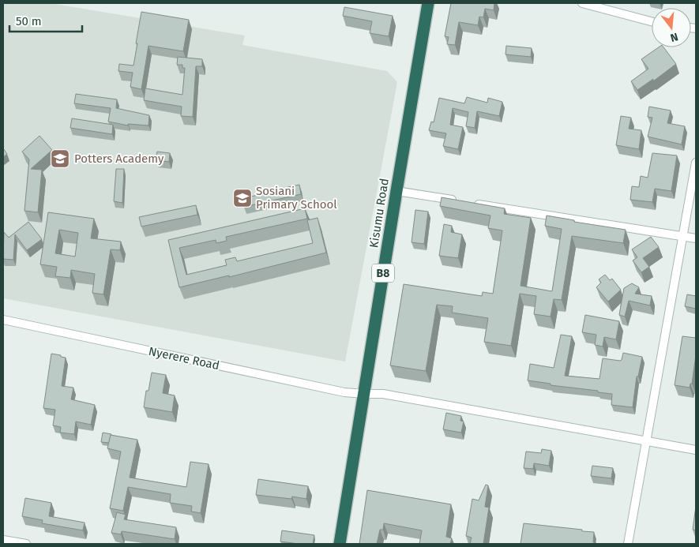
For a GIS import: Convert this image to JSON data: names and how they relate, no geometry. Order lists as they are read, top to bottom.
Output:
{
  "streets": {
    "highway": ["Kisumu Road", "B8"],
    "street": ["Nyerere Road"]
  },
  "crossings": [
    ["Kisumu Road", "Nyerere Road"]
  ],
  "places": {
    "school or university": ["Potters Academy", "Sosiani Primary School"]
  },
  "scale_bar": "50 m",
  "north": "bottom"
}
